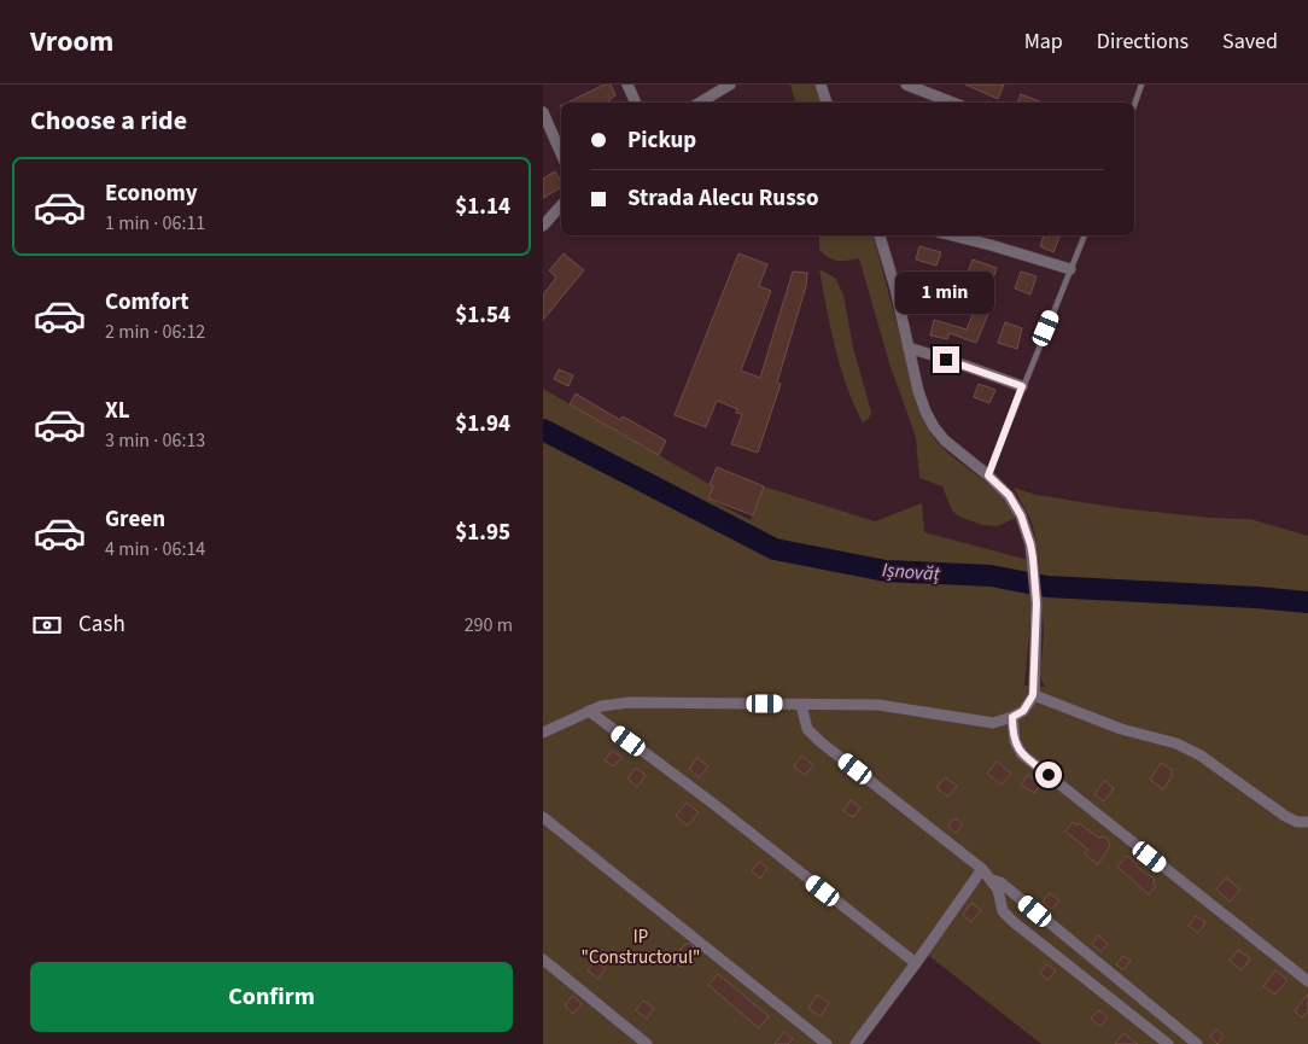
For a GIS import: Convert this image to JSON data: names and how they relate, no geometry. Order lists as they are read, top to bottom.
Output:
{
  "water": ["Ișnovăț"],
  "parks": ["IP \"Constructorul\""],
  "page": {
    "header": "Vroom",
    "nav": ["Map", "Directions", "Saved"],
    "heading": "Choose a ride",
    "banner": ["Pickup", "Strada Alecu Russo"],
    "list": [
      {
        "name": "Economy",
        "note": "1 min · 06:11",
        "value": "$1.14"
      },
      {
        "name": "Comfort",
        "note": "2 min · 06:12",
        "value": "$1.54"
      },
      {
        "name": "XL",
        "note": "3 min · 06:13",
        "value": "$1.94"
      },
      {
        "name": "Green",
        "note": "4 min · 06:14",
        "value": "$1.95"
      }
    ],
    "bubble": "1 min",
    "pay": ["Cash", "290 m"],
    "buttons": "Confirm"
  }
}
